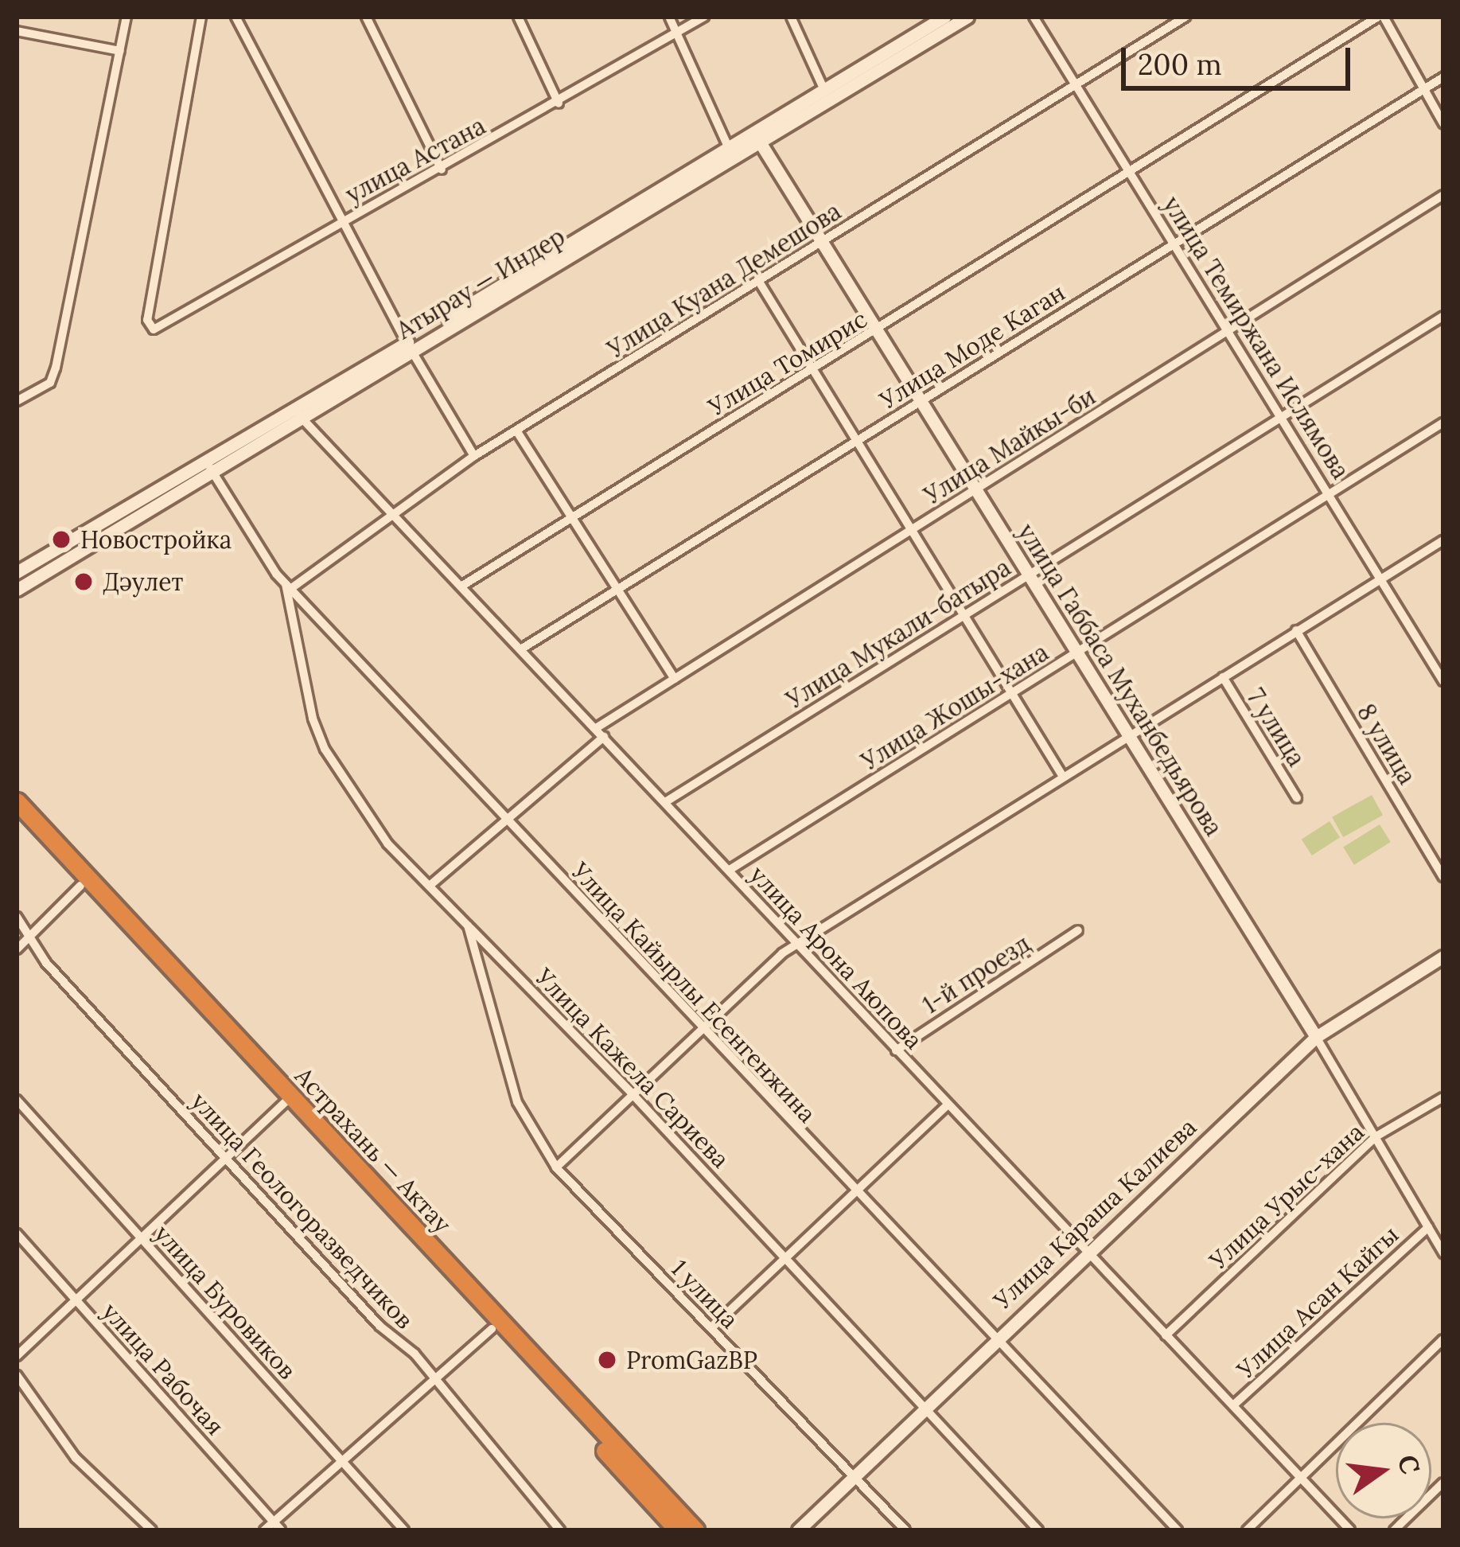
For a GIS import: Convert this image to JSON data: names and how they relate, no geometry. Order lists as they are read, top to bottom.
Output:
{
  "streets": {
    "highway": ["Астрахань — Актау"],
    "main road": ["Атырау — Индер", "улица Габбаса Муханбедьярова", "Улица Караша Калиева"],
    "street": [
      "улица Астана",
      "Улица Куана Демешова",
      "улица Темиржана Ислямова",
      "Улица Моде Каган",
      "Улица Томирис",
      "Улица Майкы-би",
      "Улица Мукали-батыра",
      "Улица Жошы-хана",
      "7 улица",
      "8 улица",
      "улица Арона Аюпова",
      "1-й проезд",
      "Улица Кайырлы Есенгенжина",
      "Улица Кажела Сариева",
      "Улица Урыс-хана",
      "улица Геологоразведчиков",
      "1 улица",
      "улица Буровиков",
      "Улица Асан Кайгы",
      "улица Рабочая"
    ]
  },
  "crossings": [
    ["Улица Куана Демешова", "улица Темиржана Ислямова"],
    ["Улица Куана Демешова", "улица Габбаса Муханбедьярова"],
    ["Улица Куана Демешова", "улица Арона Аюпова"],
    ["Улица Куана Демешова", "Улица Кайырлы Есенгенжина"],
    ["Улица Куана Демешова", "Улица Кажела Сариева"],
    ["Атырау — Индер", "улица Габбаса Муханбедьярова"],
    ["Атырау — Индер", "улица Арона Аюпова"],
    ["Атырау — Индер", "Улица Кайырлы Есенгенжина"],
    ["улица Темиржана Ислямова", "Улица Моде Каган"],
    ["улица Темиржана Ислямова", "Улица Томирис"],
    ["улица Темиржана Ислямова", "Улица Майкы-би"],
    ["улица Темиржана Ислямова", "Улица Мукали-батыра"],
    ["улица Темиржана Ислямова", "Улица Жошы-хана"],
    ["Улица Моде Каган", "улица Габбаса Муханбедьярова"],
    ["Улица Моде Каган", "улица Арона Аюпова"],
    ["Улица Томирис", "улица Габбаса Муханбедьярова"],
    ["Улица Томирис", "улица Арона Аюпова"],
    ["Улица Майкы-би", "улица Габбаса Муханбедьярова"],
    ["Улица Майкы-би", "улица Арона Аюпова"],
    ["Улица Мукали-батыра", "улица Габбаса Муханбедьярова"],
    ["Улица Мукали-батыра", "улица Арона Аюпова"],
    ["улица Габбаса Муханбедьярова", "Улица Жошы-хана"],
    ["улица Габбаса Муханбедьярова", "Улица Урыс-хана"],
    ["улица Габбаса Муханбедьярова", "Улица Караша Калиева"],
    ["улица Габбаса Муханбедьярова", "Улица Асан Кайгы"],
    ["Улица Жошы-хана", "улица Арона Аюпова"],
    ["улица Арона Аюпова", "1-й проезд"],
    ["улица Арона Аюпова", "Улица Урыс-хана"],
    ["улица Арона Аюпова", "Улица Караша Калиева"],
    ["улица Арона Аюпова", "Улица Асан Кайгы"],
    ["Улица Кайырлы Есенгенжина", "Улица Кажела Сариева"],
    ["Улица Кайырлы Есенгенжина", "Улица Караша Калиева"],
    ["Улица Кажела Сариева", "Улица Караша Калиева"],
    ["Улица Кажела Сариева", "1 улица"],
    ["Улица Караша Калиева", "1 улица"]
  ],
  "places": ["Новостройка", "Дәулет", "PromGazBP"],
  "scale_bar": "200 m",
  "north": "right"
}
